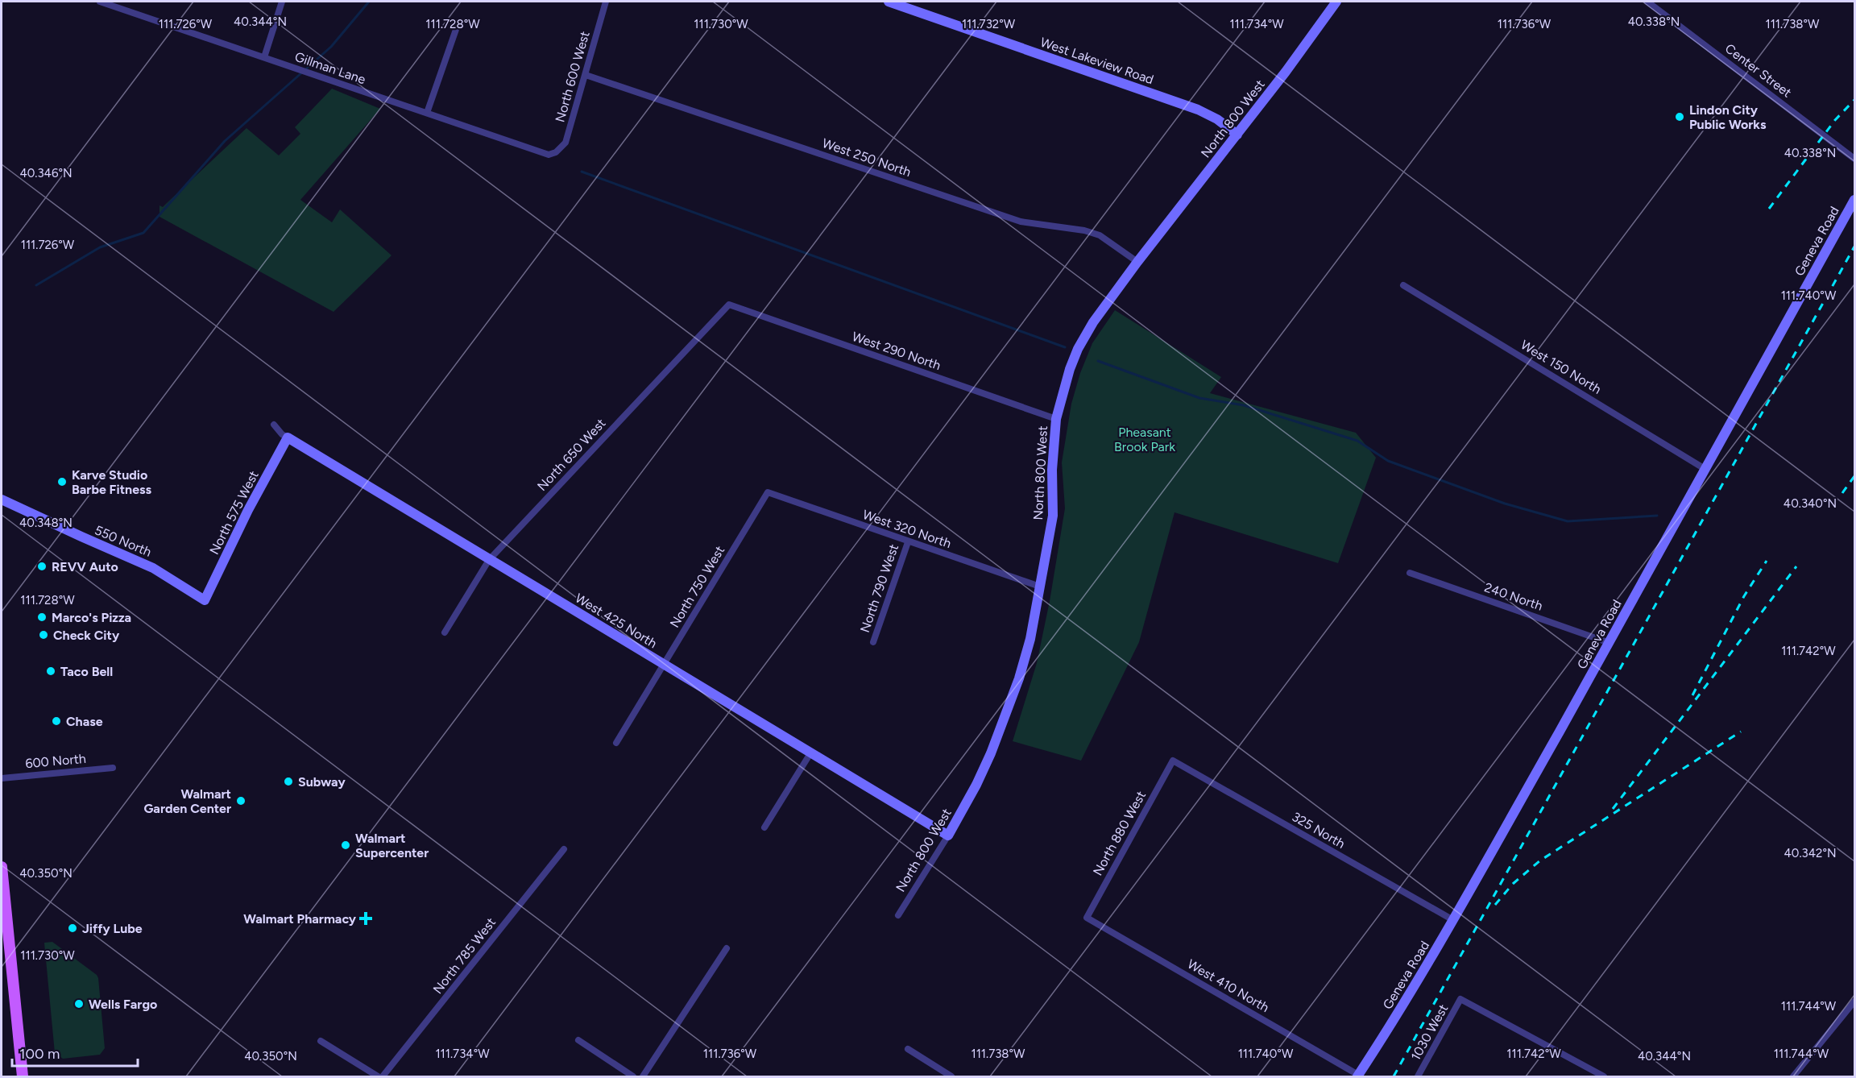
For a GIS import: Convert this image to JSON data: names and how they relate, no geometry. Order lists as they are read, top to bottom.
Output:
{
  "streets": {
    "street": [
      "West Lakeview Road",
      "Gillman Lane",
      "Center Street",
      "North 600 West",
      "North 800 West",
      "West 250 North",
      "Geneva Road",
      "West 290 North",
      "West 150 North",
      "North 650 West",
      "North 575 West",
      "West 320 North",
      "550 North",
      "North 750 West",
      "North 790 West",
      "240 North",
      "West 425 North",
      "600 North",
      "325 North",
      "North 880 West",
      "North 785 West",
      "West 410 North",
      "1030 West"
    ]
  },
  "crossings": [
    ["West Lakeview Road", "North 800 West"],
    ["Gillman Lane", "North 600 West"],
    ["North 600 West", "West 250 North"],
    ["North 800 West", "West 250 North"],
    ["North 800 West", "West 290 North"],
    ["North 800 West", "West 320 North"],
    ["North 800 West", "West 425 North"],
    ["Geneva Road", "West 150 North"],
    ["Geneva Road", "240 North"],
    ["Geneva Road", "325 North"],
    ["Geneva Road", "West 410 North"],
    ["West 290 North", "North 650 West"],
    ["North 650 West", "West 425 North"],
    ["North 575 West", "550 North"],
    ["North 575 West", "West 425 North"],
    ["West 320 North", "North 750 West"],
    ["West 320 North", "North 790 West"],
    ["North 750 West", "West 425 North"],
    ["325 North", "North 880 West"],
    ["North 880 West", "West 410 North"]
  ],
  "parks": ["Pheasant Brook Park"],
  "places": {
    "other": [
      "Lindon City Public Works",
      "Karve Studio Barbe Fitness",
      "REVV Auto",
      "Marco's Pizza",
      "Check City",
      "Taco Bell",
      "Chase",
      "Subway",
      "Walmart Garden Center",
      "Walmart Supercenter",
      "Jiffy Lube",
      "Wells Fargo"
    ],
    "health": ["Walmart Pharmacy"]
  },
  "scale_bar": "100 m",
  "coordinates": [
    "40.344°N",
    "40.338°N",
    "111.726°W",
    "111.728°W",
    "111.730°W",
    "111.732°W",
    "111.734°W",
    "111.736°W",
    "111.738°W",
    "40.346°N",
    "111.740°W",
    "40.340°N",
    "40.348°N",
    "111.742°W",
    "40.342°N",
    "40.350°N",
    "111.744°W"
  ]
}
